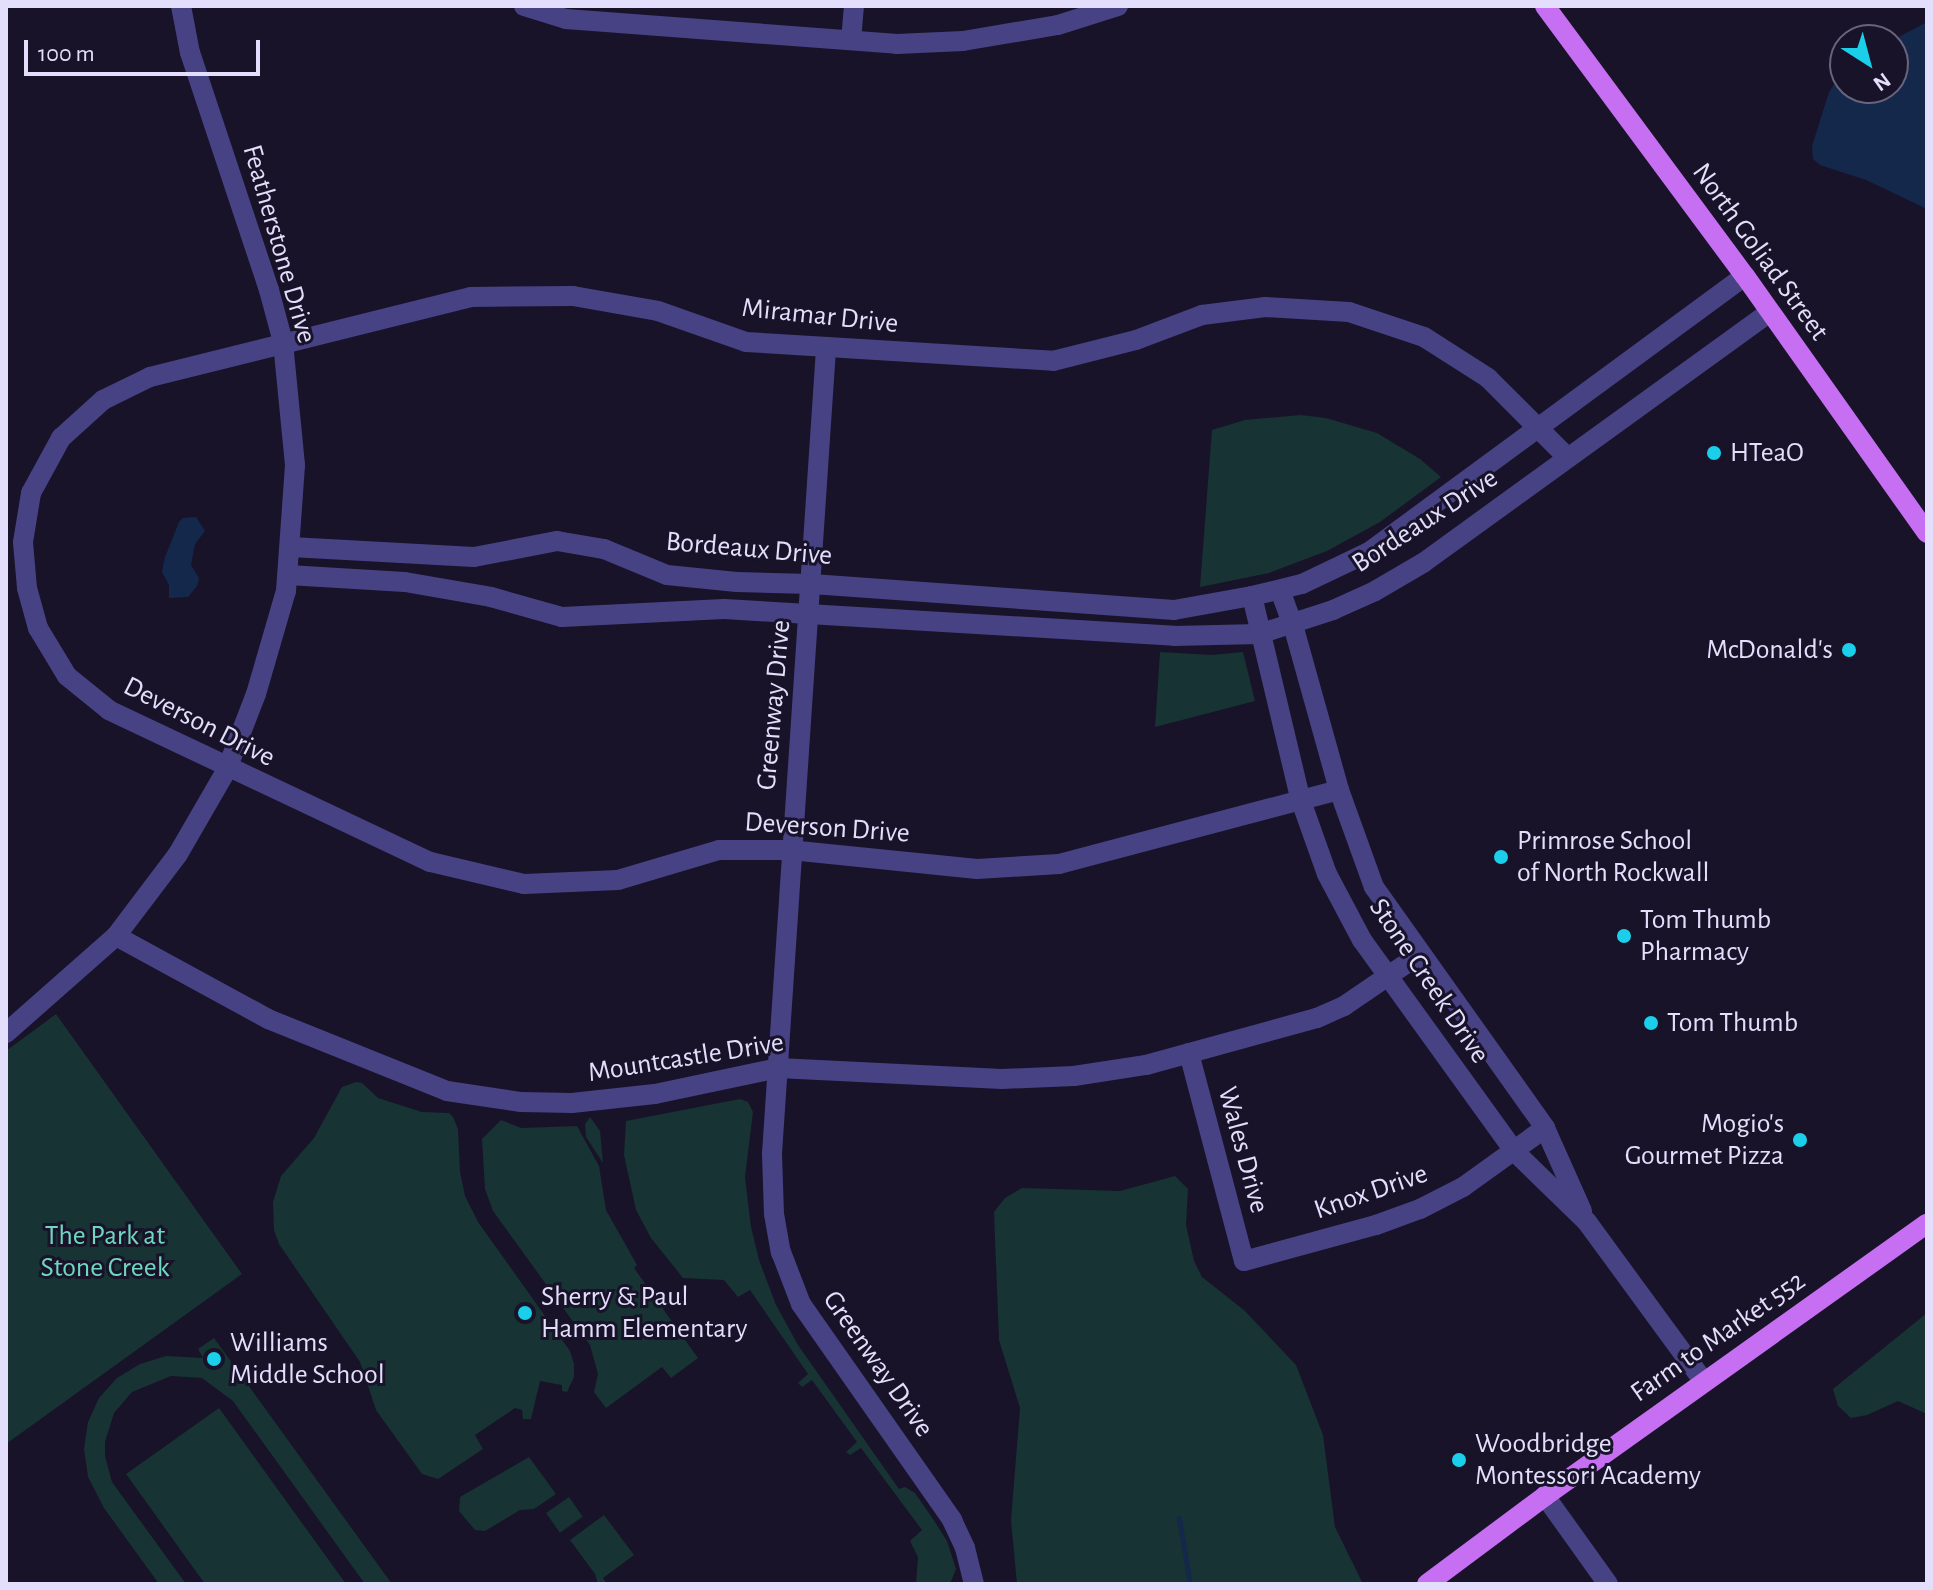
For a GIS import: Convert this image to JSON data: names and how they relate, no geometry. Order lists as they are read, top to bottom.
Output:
{
  "streets": {
    "main road": ["North Goliad Street", "Farm to Market 552"],
    "street": [
      "Featherstone Drive",
      "Miramar Drive",
      "Bordeaux Drive",
      "Greenway Drive",
      "Deverson Drive",
      "Stone Creek Drive",
      "Mountcastle Drive",
      "Wales Drive",
      "Knox Drive"
    ]
  },
  "crossings": [
    ["Featherstone Drive", "Miramar Drive"],
    ["Featherstone Drive", "Bordeaux Drive"],
    ["Featherstone Drive", "Deverson Drive"],
    ["Featherstone Drive", "Mountcastle Drive"],
    ["North Goliad Street", "Bordeaux Drive"],
    ["Miramar Drive", "Bordeaux Drive"],
    ["Miramar Drive", "Greenway Drive"],
    ["Miramar Drive", "Deverson Drive"],
    ["Bordeaux Drive", "Greenway Drive"],
    ["Bordeaux Drive", "Stone Creek Drive"],
    ["Greenway Drive", "Deverson Drive"],
    ["Greenway Drive", "Mountcastle Drive"],
    ["Deverson Drive", "Stone Creek Drive"],
    ["Stone Creek Drive", "Mountcastle Drive"],
    ["Stone Creek Drive", "Knox Drive"],
    ["Stone Creek Drive", "Farm to Market 552"],
    ["Mountcastle Drive", "Wales Drive"],
    ["Wales Drive", "Knox Drive"]
  ],
  "parks": ["The Park at Stone Creek"],
  "places": [
    "HTeaO",
    "McDonald's",
    "Primrose School of North Rockwall",
    "Tom Thumb Pharmacy",
    "Tom Thumb",
    "Mogio's Gourmet Pizza",
    "Sherry & Paul Hamm Elementary",
    "Williams Middle School",
    "Woodbridge Montessori Academy"
  ],
  "scale_bar": "100 m",
  "north": "bottom right"
}
